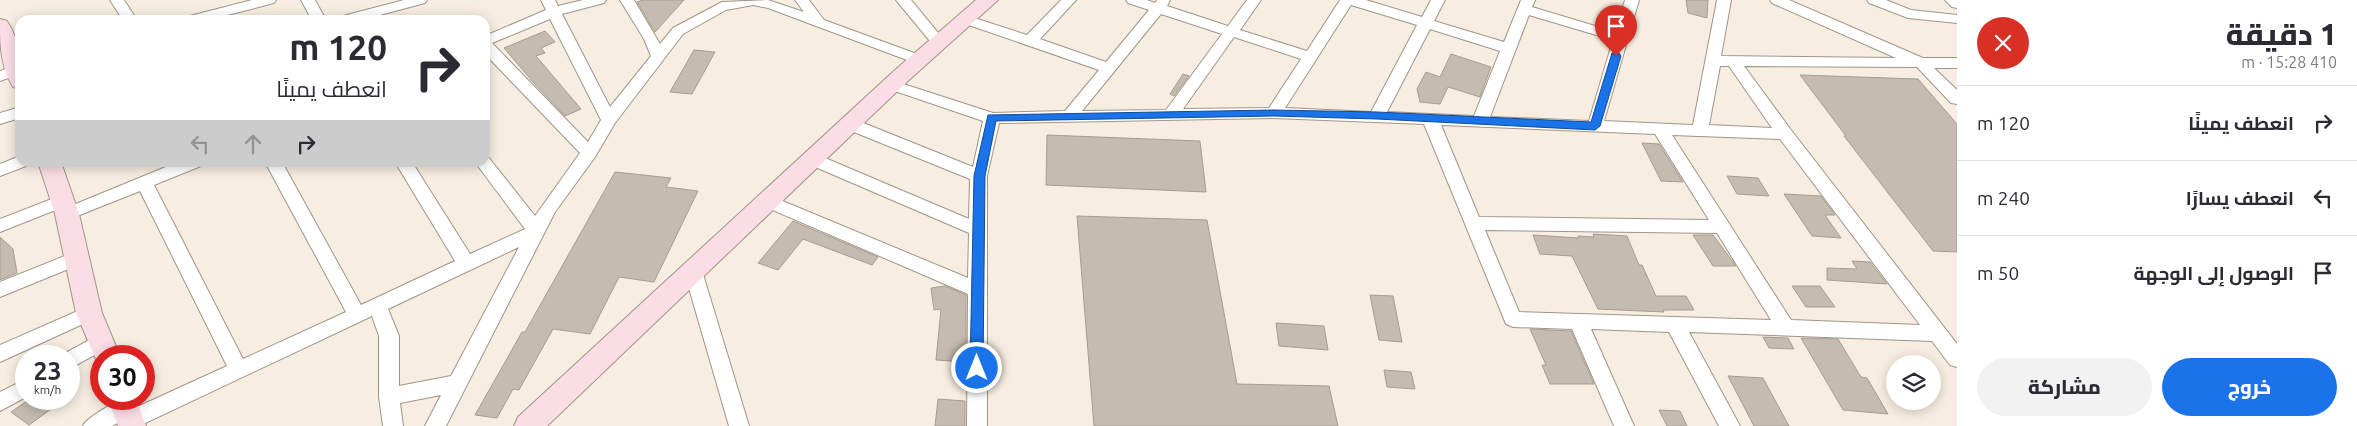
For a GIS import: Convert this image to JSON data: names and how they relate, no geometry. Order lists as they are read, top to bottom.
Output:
{
  "page": {
    "heading": ["1 دقيقة", "410 m · 15:28"],
    "turn": ["120 m", "انعطف يمينًا"],
    "list": [
      {
        "name": "انعطف يمينًا",
        "value": "120 m"
      },
      {
        "name": "انعطف يسارًا",
        "value": "240 m"
      },
      {
        "name": "الوصول إلى الوجهة",
        "value": "50 m"
      }
    ],
    "speed": "23 km/h",
    "limit": "30",
    "buttons": ["خروج", "مشاركة"]
  }
}
